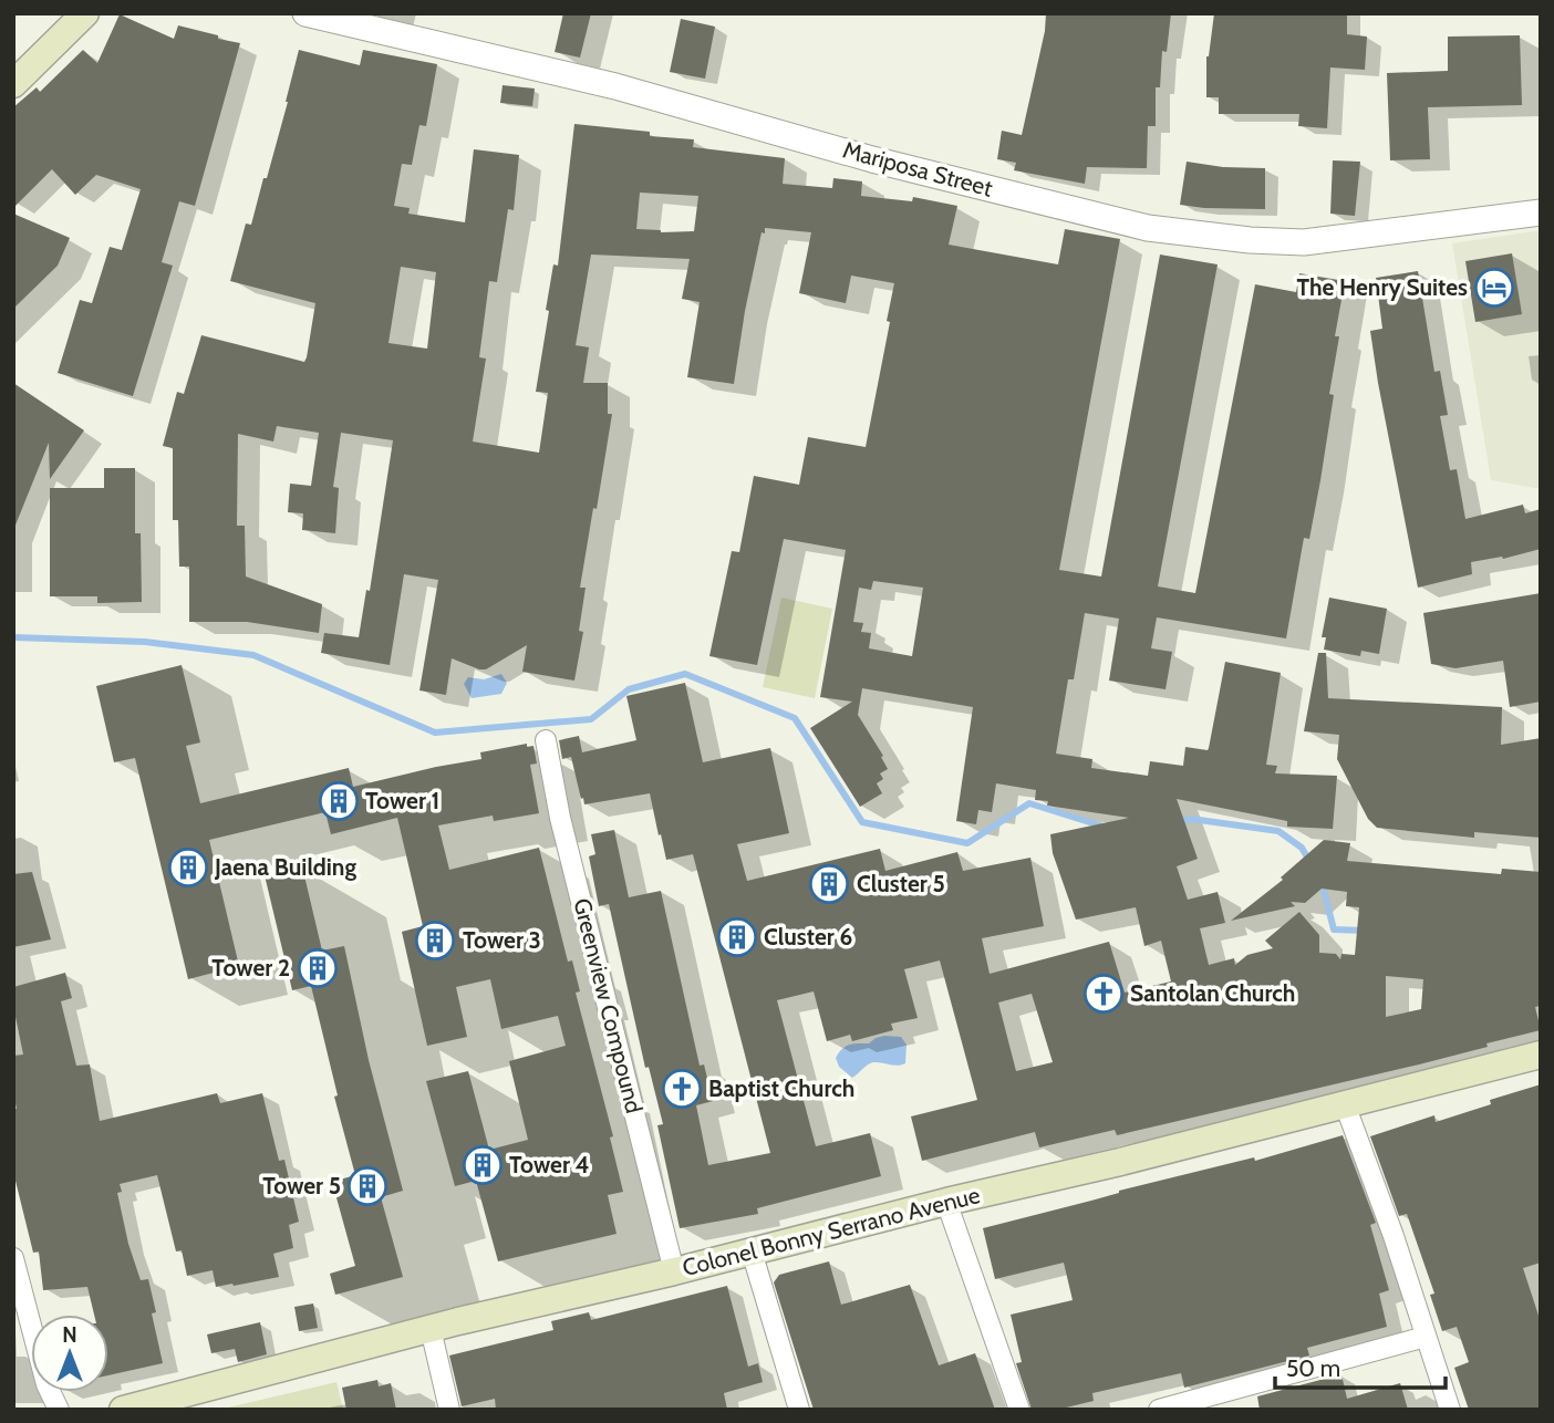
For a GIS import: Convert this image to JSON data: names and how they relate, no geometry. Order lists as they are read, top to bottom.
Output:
{
  "streets": {
    "main road": ["Colonel Bonny Serrano Avenue"],
    "street": ["Mariposa Street", "Greenview Compound"]
  },
  "crossings": [
    ["Greenview Compound", "Colonel Bonny Serrano Avenue"]
  ],
  "places": {
    "hotel": ["The Henry Suites"],
    "building": [
      "Tower 1",
      "Jaena Building",
      "Cluster 5",
      "Cluster 6",
      "Tower 3",
      "Tower 2",
      "Tower 4",
      "Tower 5"
    ],
    "church": ["Santolan Church", "Baptist Church"]
  },
  "scale_bar": "50 m",
  "north": "top"
}
